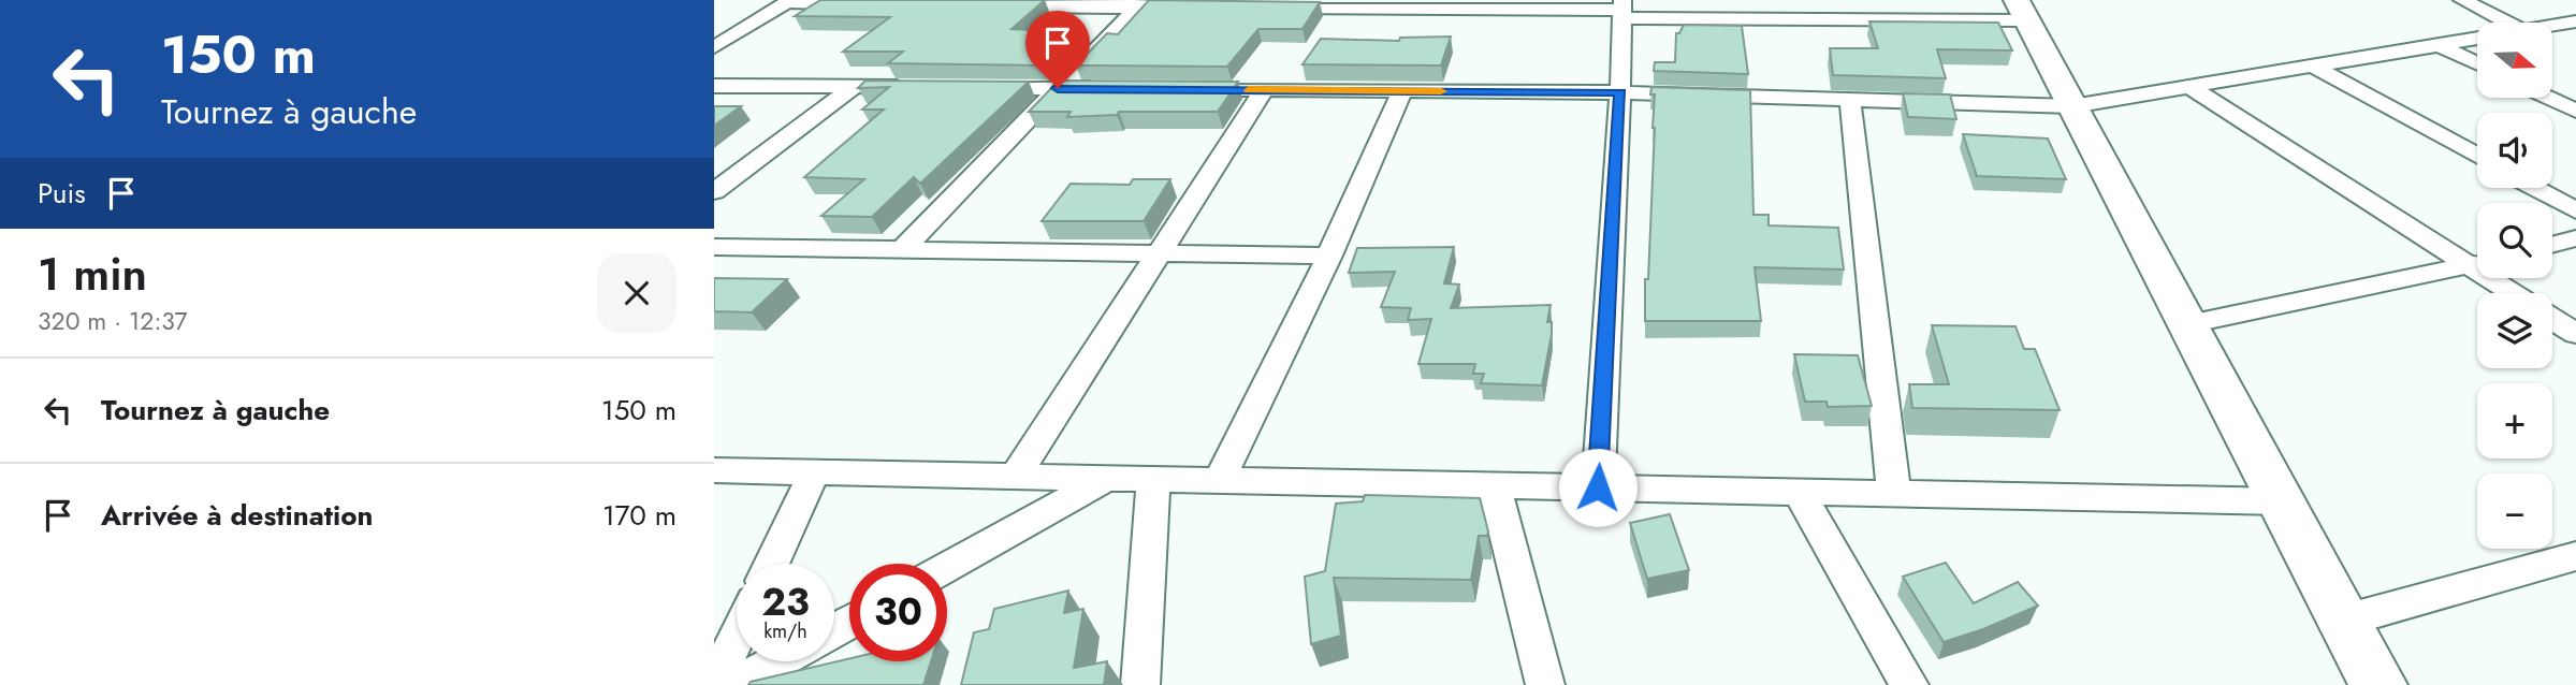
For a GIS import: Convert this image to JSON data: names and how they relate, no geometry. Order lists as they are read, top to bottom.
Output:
{
  "north": "right",
  "page": {
    "turn": ["150 m", "Tournez à gauche"],
    "map_buttons": ["+", "−"],
    "then": "Puis",
    "heading": ["1 min", "320 m · 12:37"],
    "list": [
      {
        "name": "Tournez à gauche",
        "value": "150 m"
      },
      {
        "name": "Arrivée à destination",
        "value": "170 m"
      }
    ],
    "speed": "23 km/h",
    "limit": "30"
  }
}
